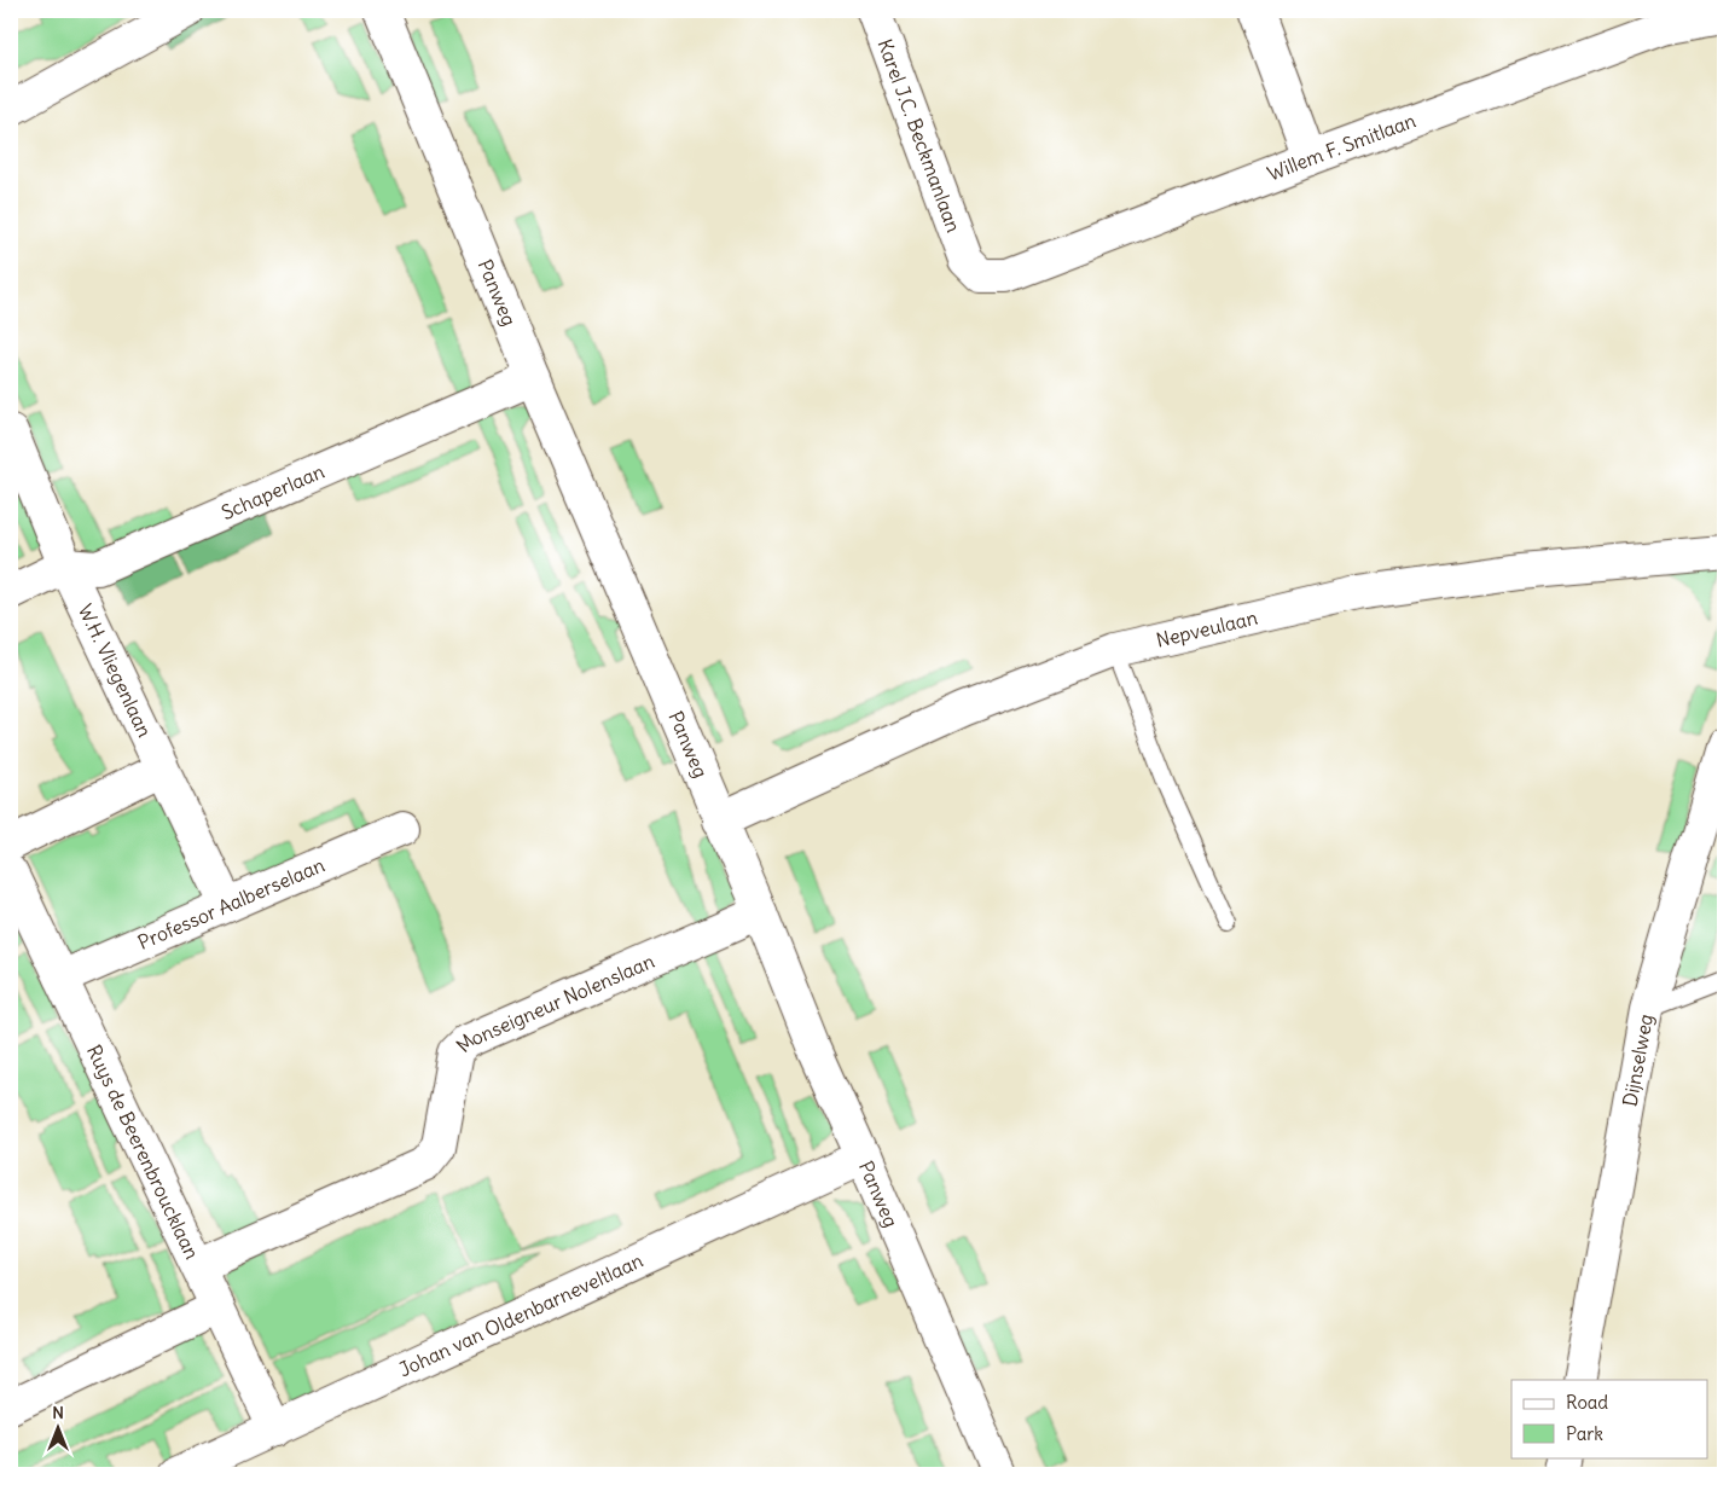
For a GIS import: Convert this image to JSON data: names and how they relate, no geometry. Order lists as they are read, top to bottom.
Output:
{
  "streets": {
    "street": [
      "Karel J.C. Beckmanlaan",
      "Willem F. Smitlaan",
      "Panweg",
      "Schaperlaan",
      "Nepveulaan",
      "W.H. Vliegenlaan",
      "Professor Aalberselaan",
      "Monseigneur Nolenslaan",
      "Dijnselweg",
      "Ruys de Beerenbroucklaan",
      "Johan van Oldenbarneveltlaan"
    ]
  },
  "crossings": [
    ["Karel J.C. Beckmanlaan", "Willem F. Smitlaan"],
    ["Panweg", "Schaperlaan"],
    ["Panweg", "Nepveulaan"],
    ["Panweg", "Monseigneur Nolenslaan"],
    ["Panweg", "Johan van Oldenbarneveltlaan"],
    ["Schaperlaan", "W.H. Vliegenlaan"],
    ["W.H. Vliegenlaan", "Professor Aalberselaan"],
    ["Professor Aalberselaan", "Ruys de Beerenbroucklaan"],
    ["Monseigneur Nolenslaan", "Ruys de Beerenbroucklaan"],
    ["Ruys de Beerenbroucklaan", "Johan van Oldenbarneveltlaan"]
  ],
  "legend": ["Road", "Park"],
  "north": "top"
}
